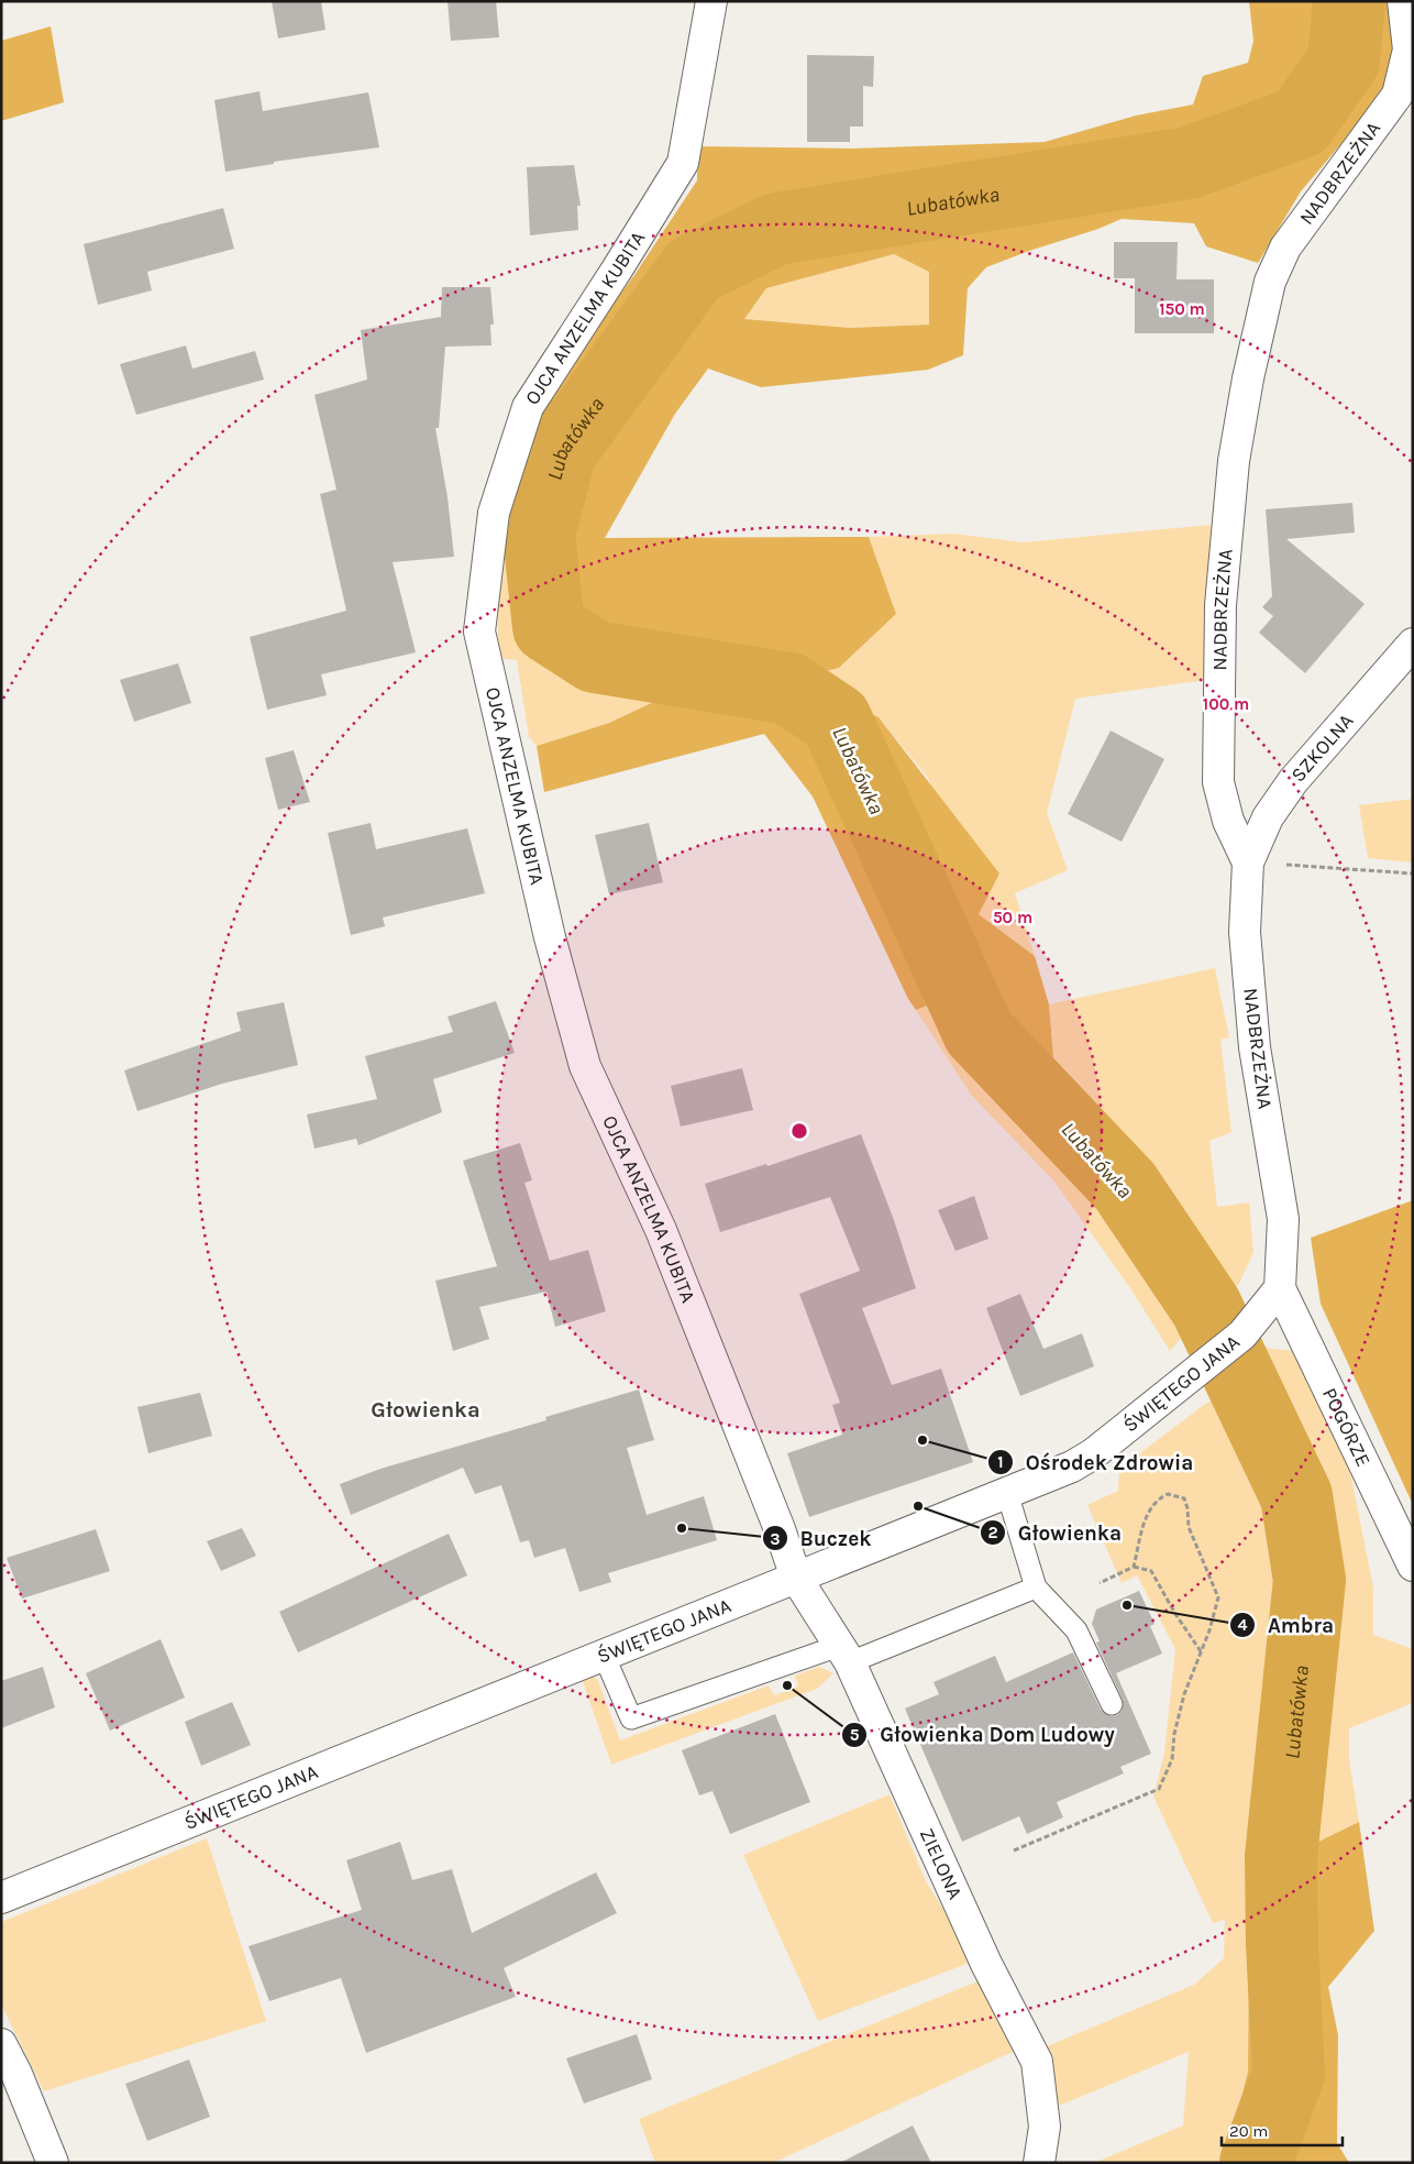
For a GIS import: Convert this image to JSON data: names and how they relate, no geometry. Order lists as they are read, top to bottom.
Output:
{
  "streets": {
    "street": [
      "NADBRZEŻNA",
      "OJCA ANZELMA KUBITA",
      "SZKOLNA",
      "ŚWIĘTEGO JANA",
      "POGÓRZE",
      "ZIELONA"
    ]
  },
  "crossings": [
    ["NADBRZEŻNA", "SZKOLNA"],
    ["NADBRZEŻNA", "ŚWIĘTEGO JANA"],
    ["NADBRZEŻNA", "POGÓRZE"],
    ["OJCA ANZELMA KUBITA", "ŚWIĘTEGO JANA"],
    ["OJCA ANZELMA KUBITA", "ZIELONA"],
    ["ŚWIĘTEGO JANA", "POGÓRZE"],
    ["ŚWIĘTEGO JANA", "ZIELONA"]
  ],
  "districts": ["Głowienka"],
  "water": ["Lubatówka"],
  "places": [
    "Ośrodek Zdrowia",
    "Głowienka",
    "Buczek",
    "Ambra",
    "Głowienka Dom Ludowy"
  ],
  "scale_bar": "20 m",
  "rings": ["150 m", "100 m", "50 m"]
}
